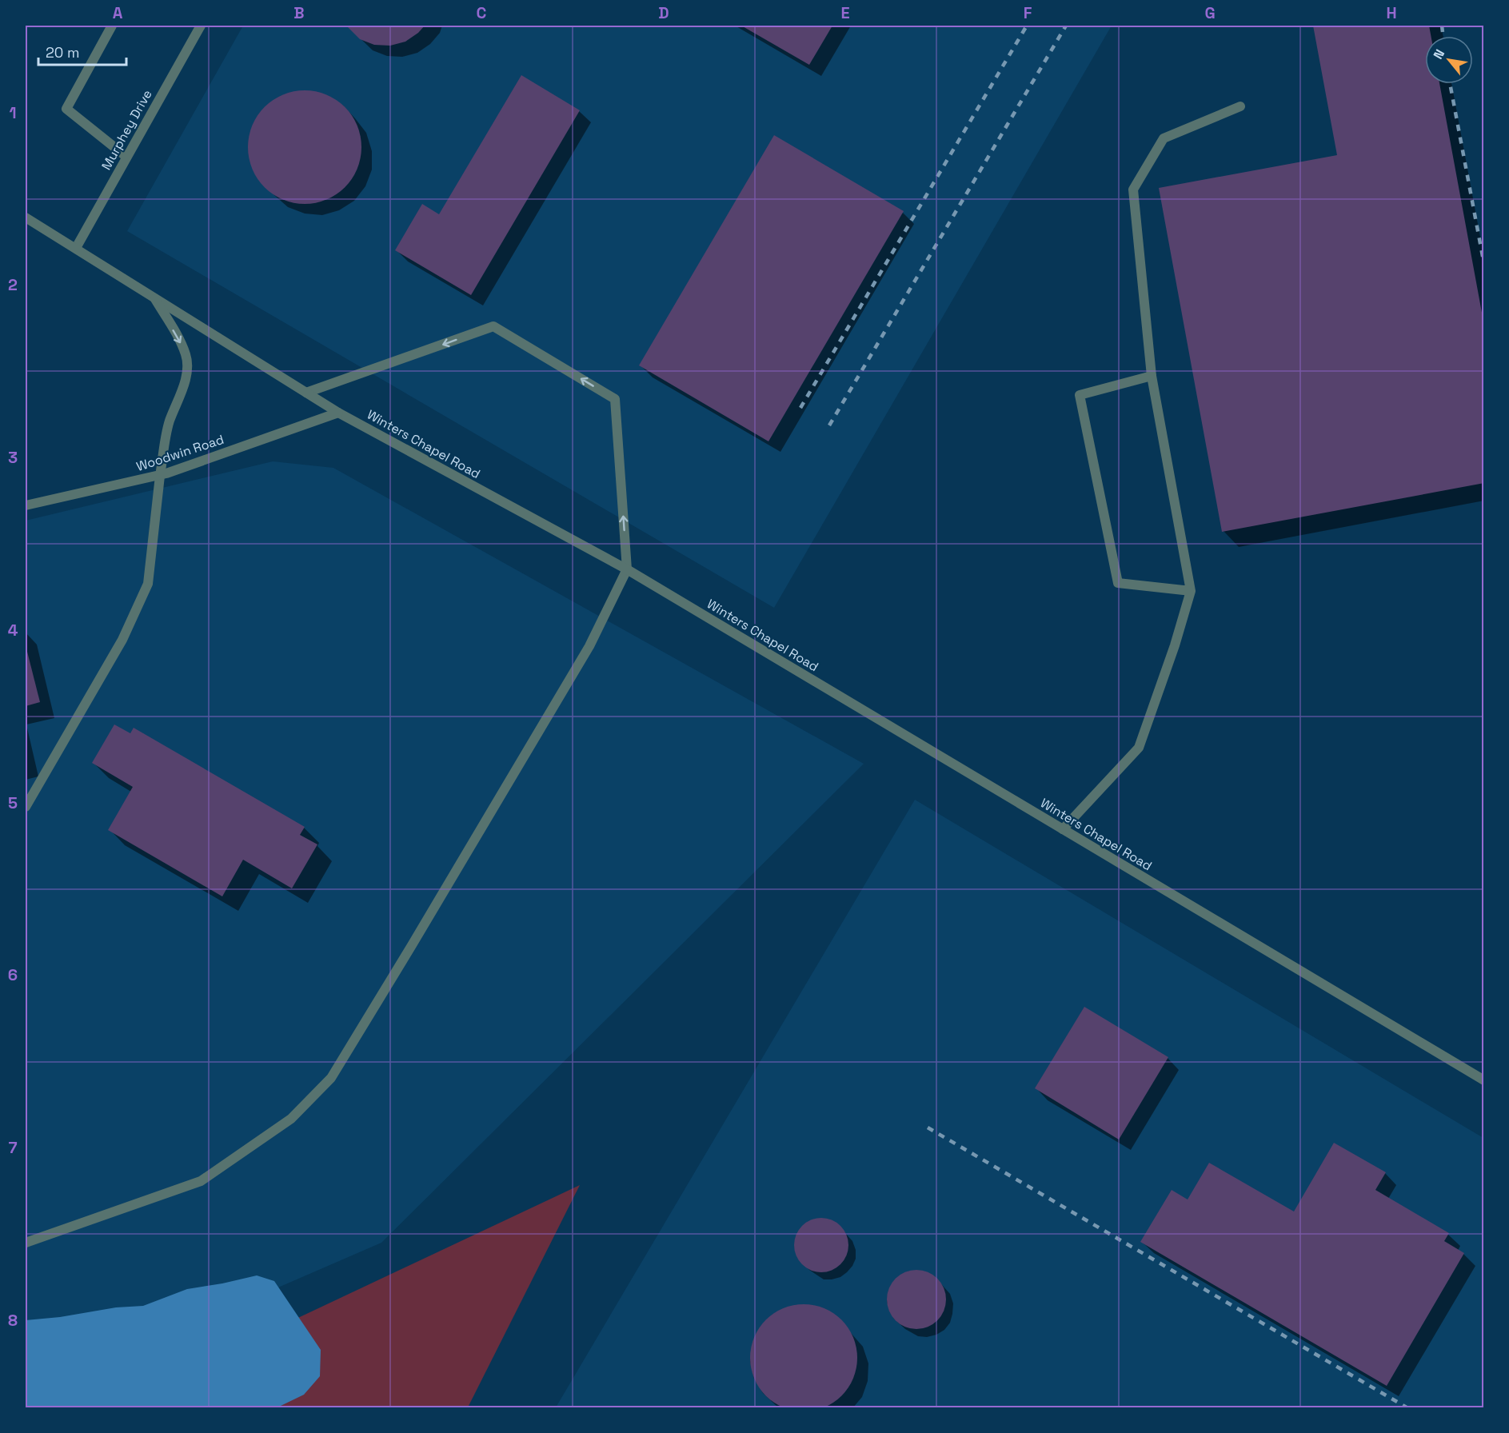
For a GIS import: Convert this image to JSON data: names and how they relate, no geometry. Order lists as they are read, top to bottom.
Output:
{
  "streets": {
    "street": ["Murphey Drive", "Winters Chapel Road", "Woodwin Road"]
  },
  "crossings": [
    ["Murphey Drive", "Winters Chapel Road"],
    ["Winters Chapel Road", "Woodwin Road"]
  ],
  "scale_bar": "20 m",
  "north": "top left",
  "grid": {
    "columns": [
      "A",
      "B",
      "C",
      "D",
      "E",
      "F",
      "G",
      "H"
    ],
    "rows": [
      "1",
      "2",
      "3",
      "4",
      "5",
      "6",
      "7",
      "8"
    ]
  }
}
